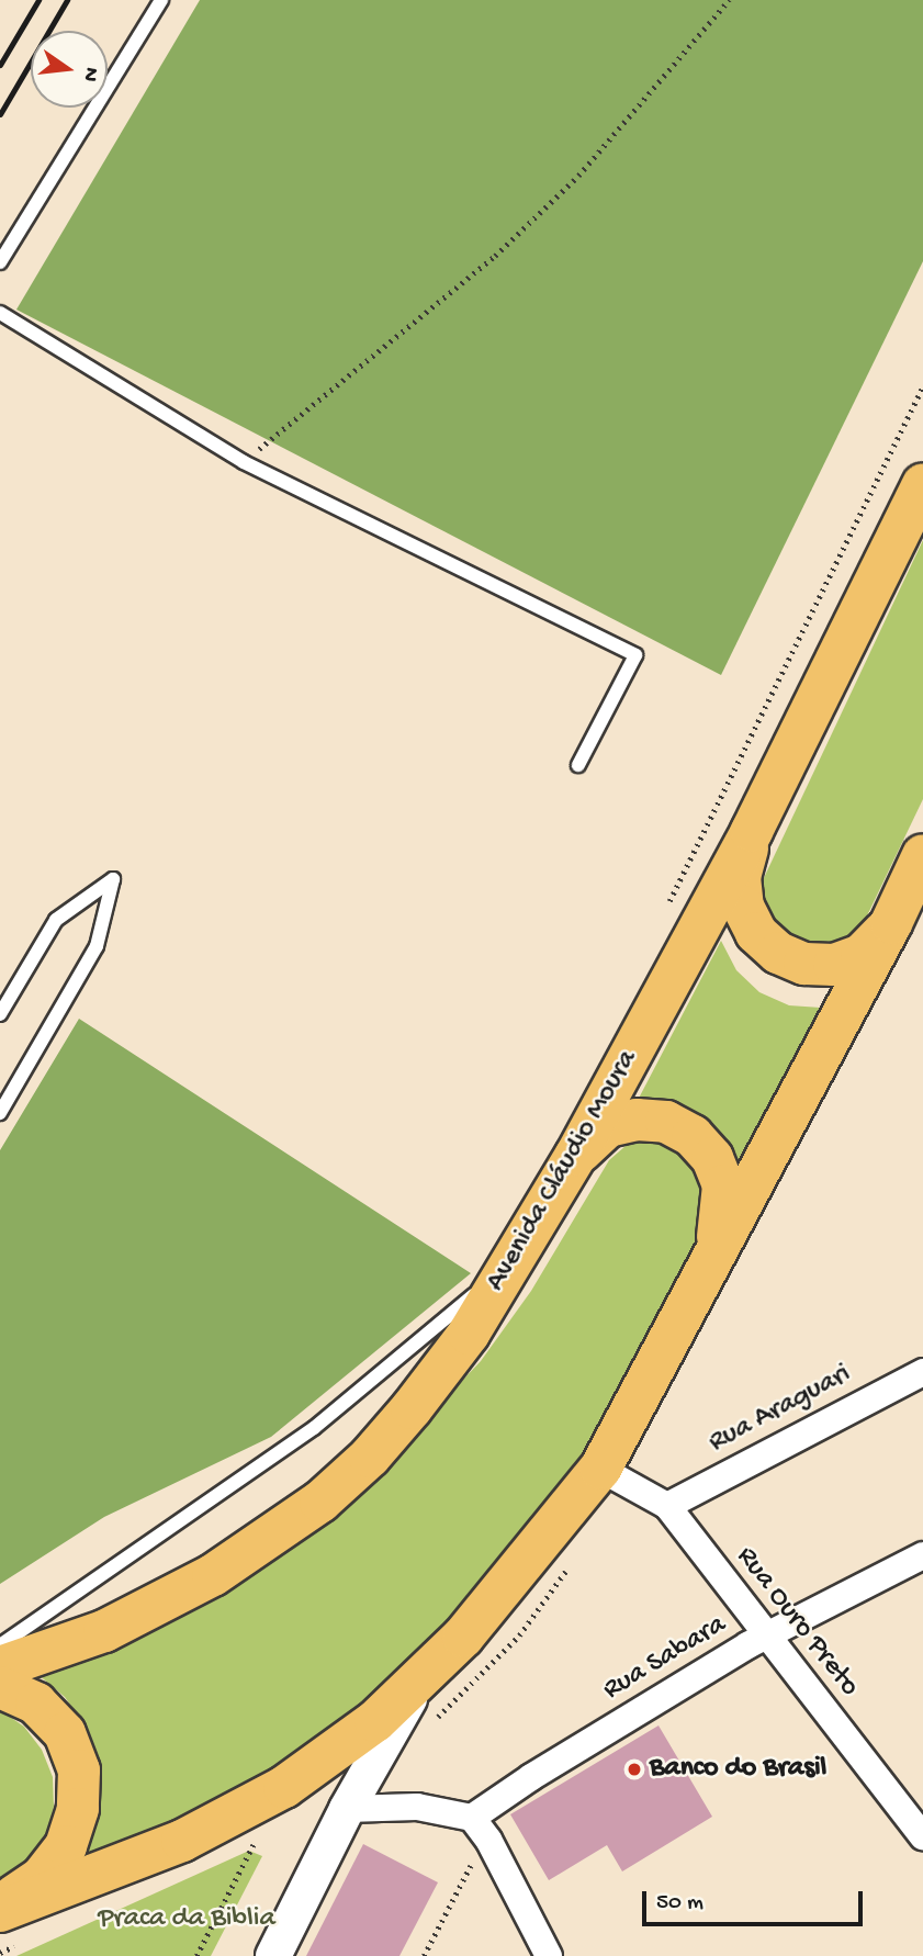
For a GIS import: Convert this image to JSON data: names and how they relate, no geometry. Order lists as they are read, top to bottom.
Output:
{
  "streets": {
    "highway": ["Avenida Cláudio Moura"],
    "street": ["Rua Araguari", "Rua Ouro Preto", "Rua Sabara"]
  },
  "crossings": [
    ["Rua Araguari", "Rua Ouro Preto"],
    ["Rua Ouro Preto", "Rua Sabara"]
  ],
  "parks": ["Praca da Biblia"],
  "places": ["Banco do Brasil"],
  "scale_bar": "50 m",
  "north": "right"
}
